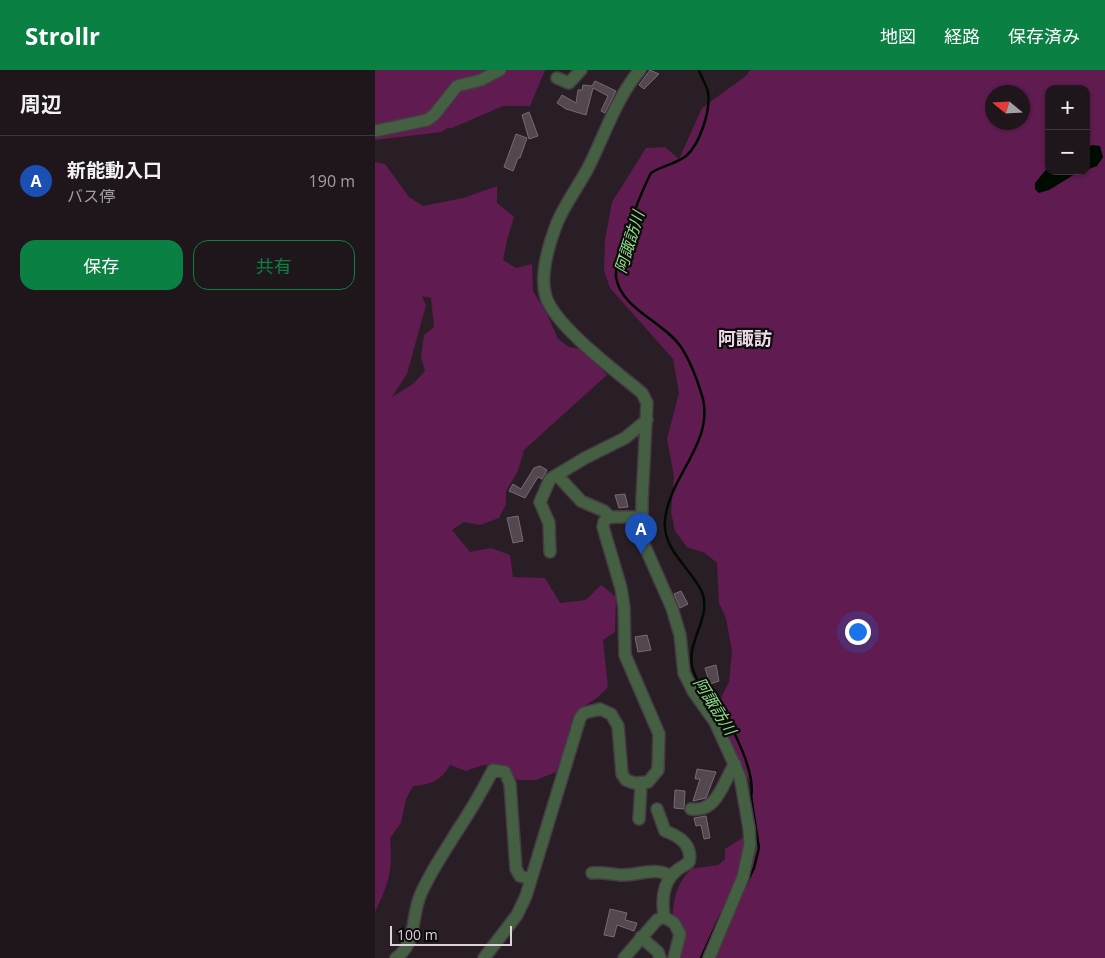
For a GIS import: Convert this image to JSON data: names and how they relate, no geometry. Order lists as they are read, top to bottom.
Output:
{
  "districts": ["阿諏訪"],
  "water": ["阿諏訪川"],
  "scale_bar": "100 m",
  "north": "left",
  "page": {
    "header": "Strollr",
    "nav": ["地図", "経路", "保存済み"],
    "heading": "周辺",
    "map_buttons": ["+", "−"],
    "list": [
      {
        "mark": "A",
        "name": "新能動入口",
        "note": "バス停",
        "value": "190 m"
      }
    ],
    "buttons": ["保存", "共有"],
    "pins": "A",
    "scale": "100 m"
  }
}
